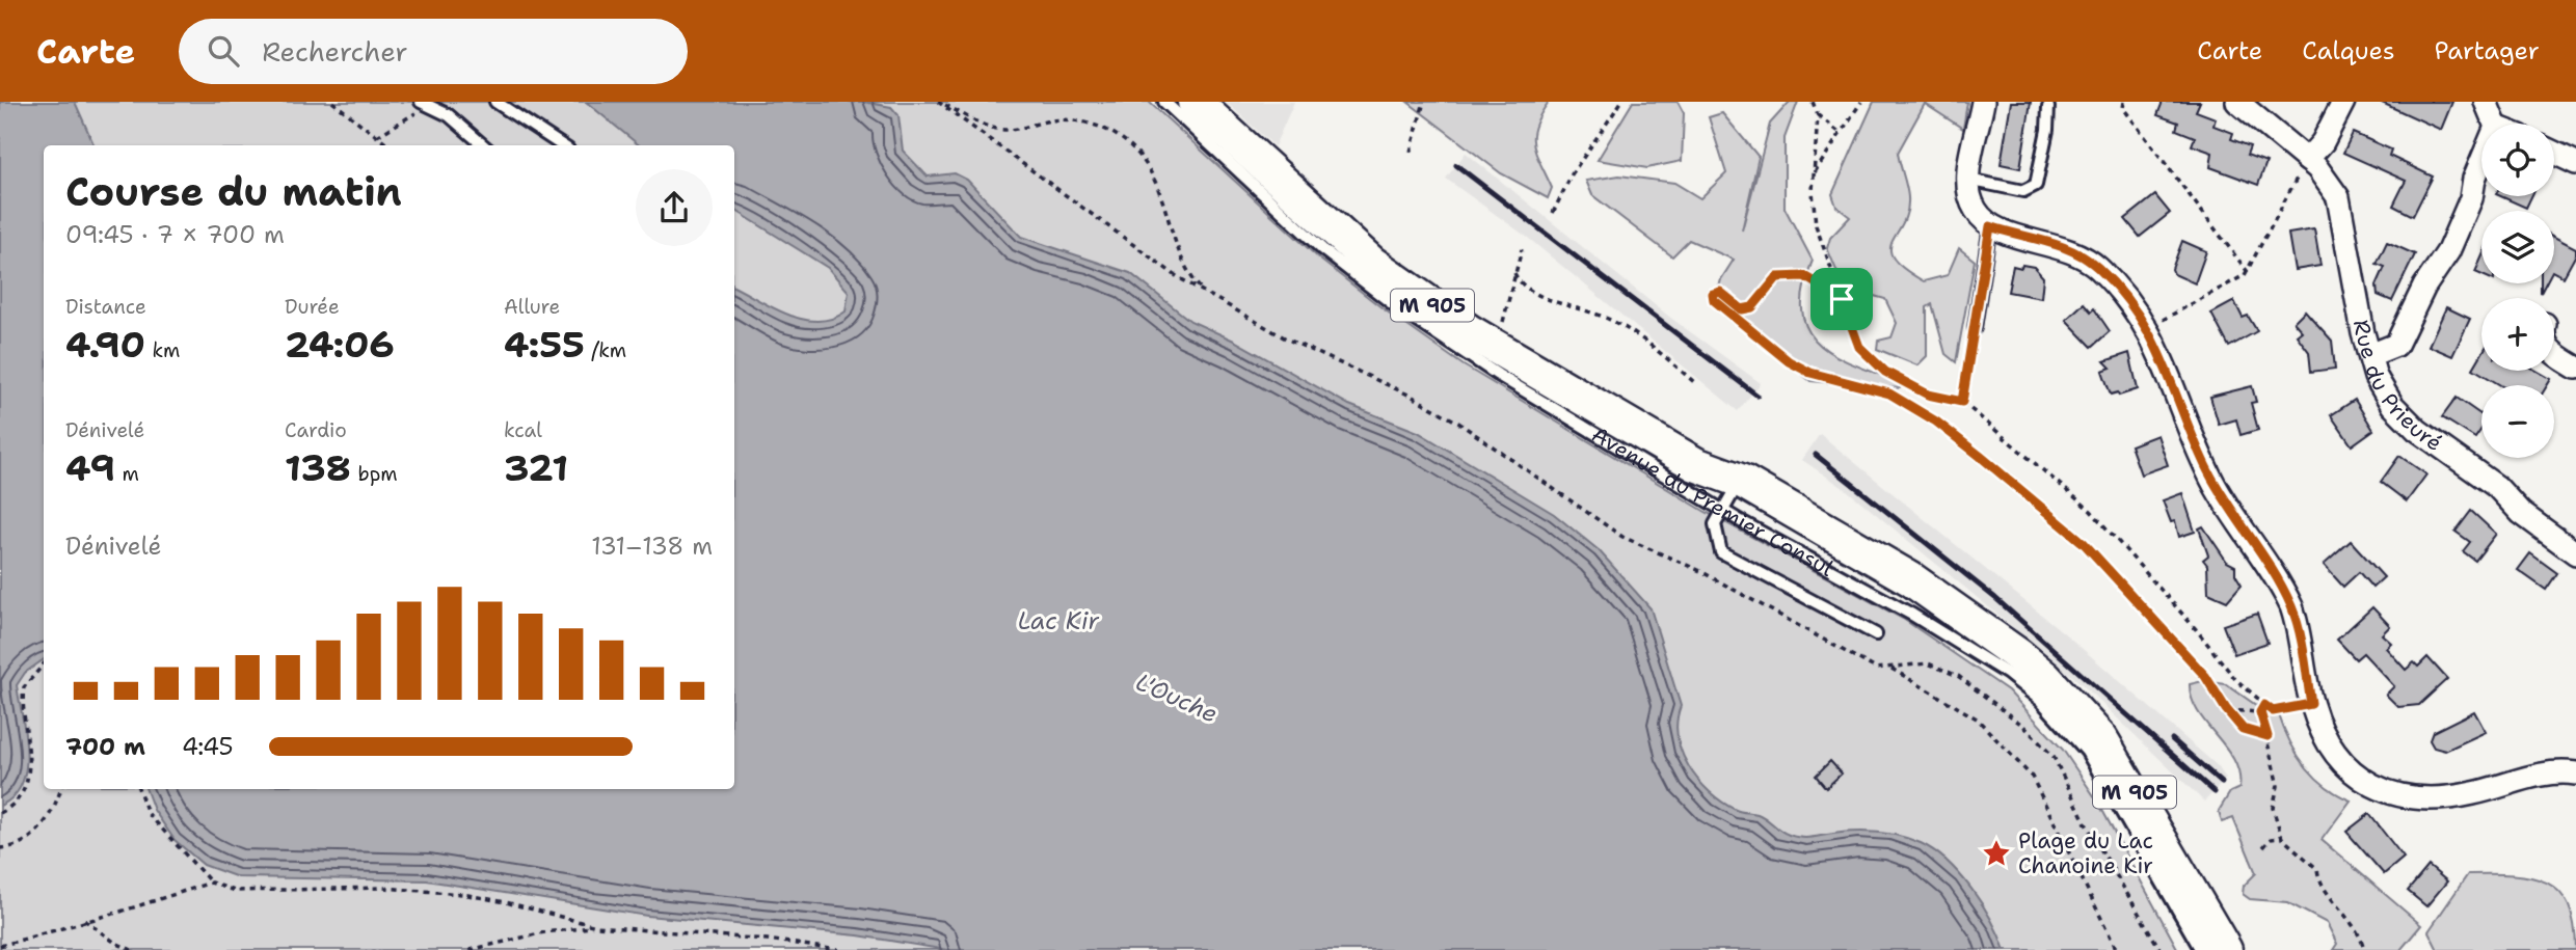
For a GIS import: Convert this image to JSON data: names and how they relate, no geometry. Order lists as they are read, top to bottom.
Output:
{
  "streets": {
    "main road": ["M 905", "Avenue du Premier Consul"],
    "street": ["Rue du Prieuré"]
  },
  "water": ["Lac Kir", "L'Ouche"],
  "places": {
    "place": ["Plage du Lac Chanoine Kir"]
  },
  "page": {
    "header": "Carte",
    "search": "Rechercher",
    "nav": ["Carte", "Calques", "Partager"],
    "map_buttons": ["+", "−"],
    "heading": ["Course du matin", "09:45 · 7 × 700 m"],
    "stats": [
      ["Distance", "4.90 km"],
      ["Durée", "24:06"],
      ["Allure", "4:55 /km"],
      ["Dénivelé", "49 m"],
      ["Cardio", "138 bpm"],
      ["kcal", "321"]
    ],
    "chart": ["Dénivelé", "131–138 m"],
    "list": [
      {
        "name": "700 m",
        "note": "4:45"
      }
    ]
  }
}
